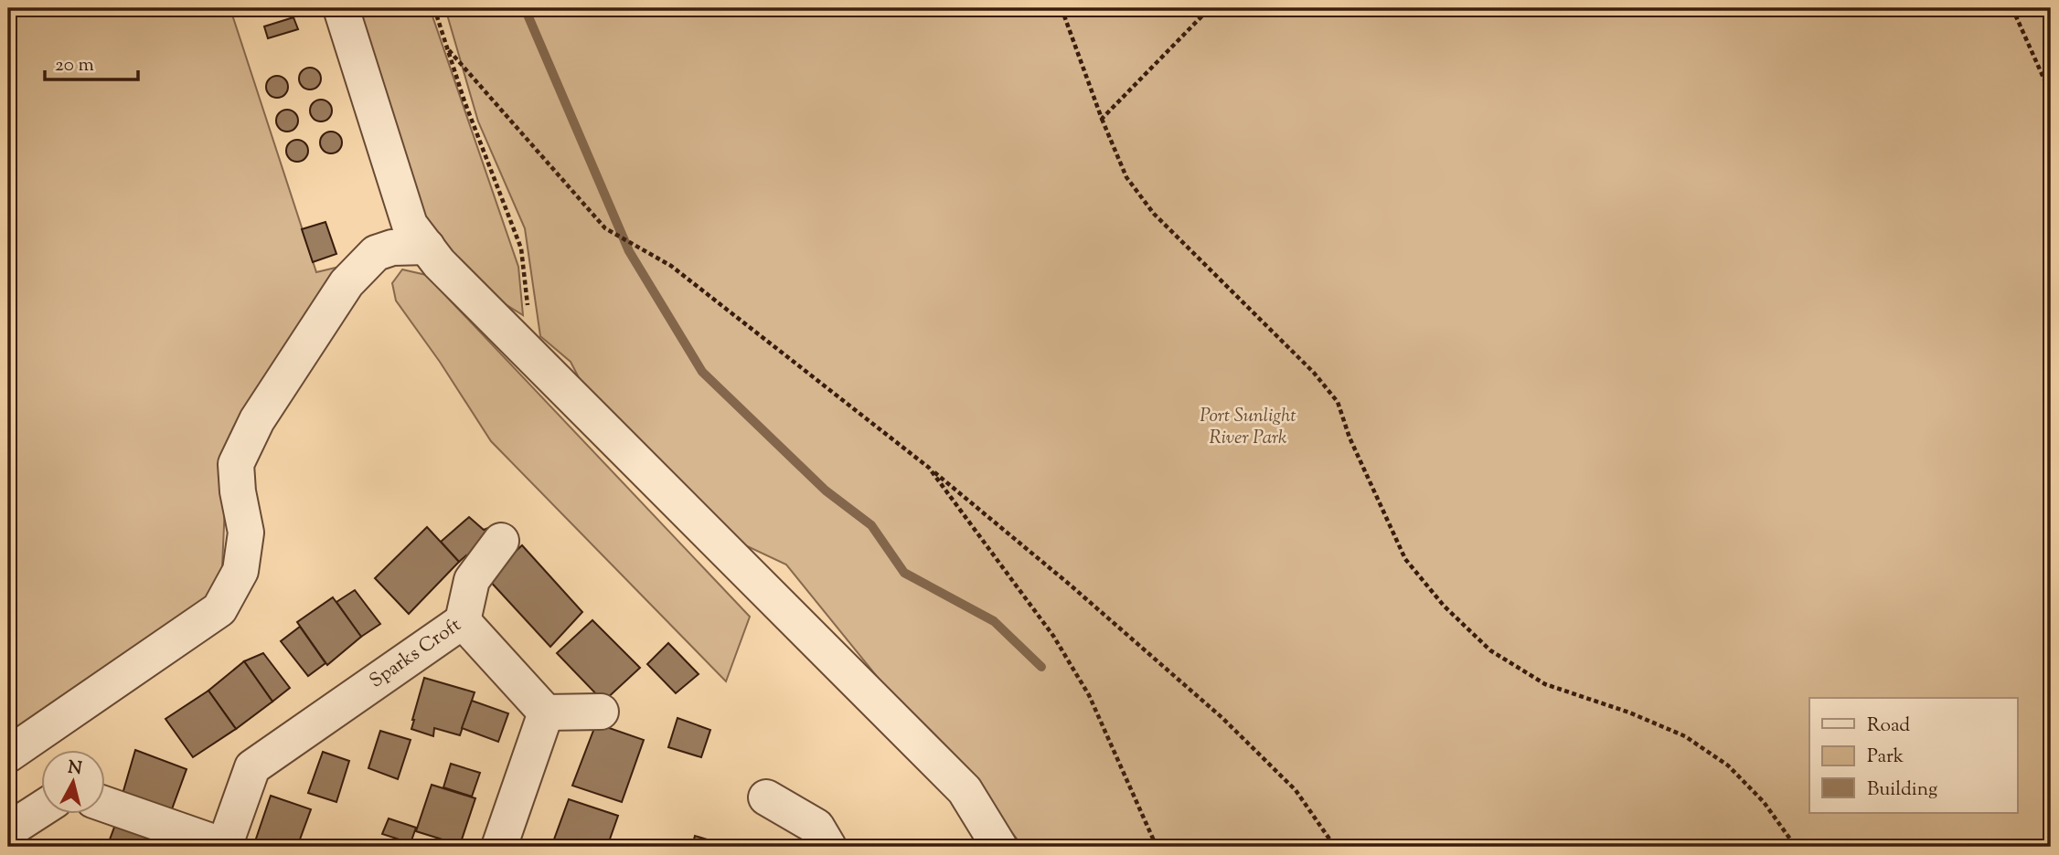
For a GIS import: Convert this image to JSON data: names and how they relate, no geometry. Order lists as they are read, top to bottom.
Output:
{
  "streets": {
    "street": ["Sparks Croft"]
  },
  "parks": ["Port Sunlight River Park"],
  "legend": ["Road", "Park", "Building"],
  "scale_bar": "20 m",
  "north": "top"
}
